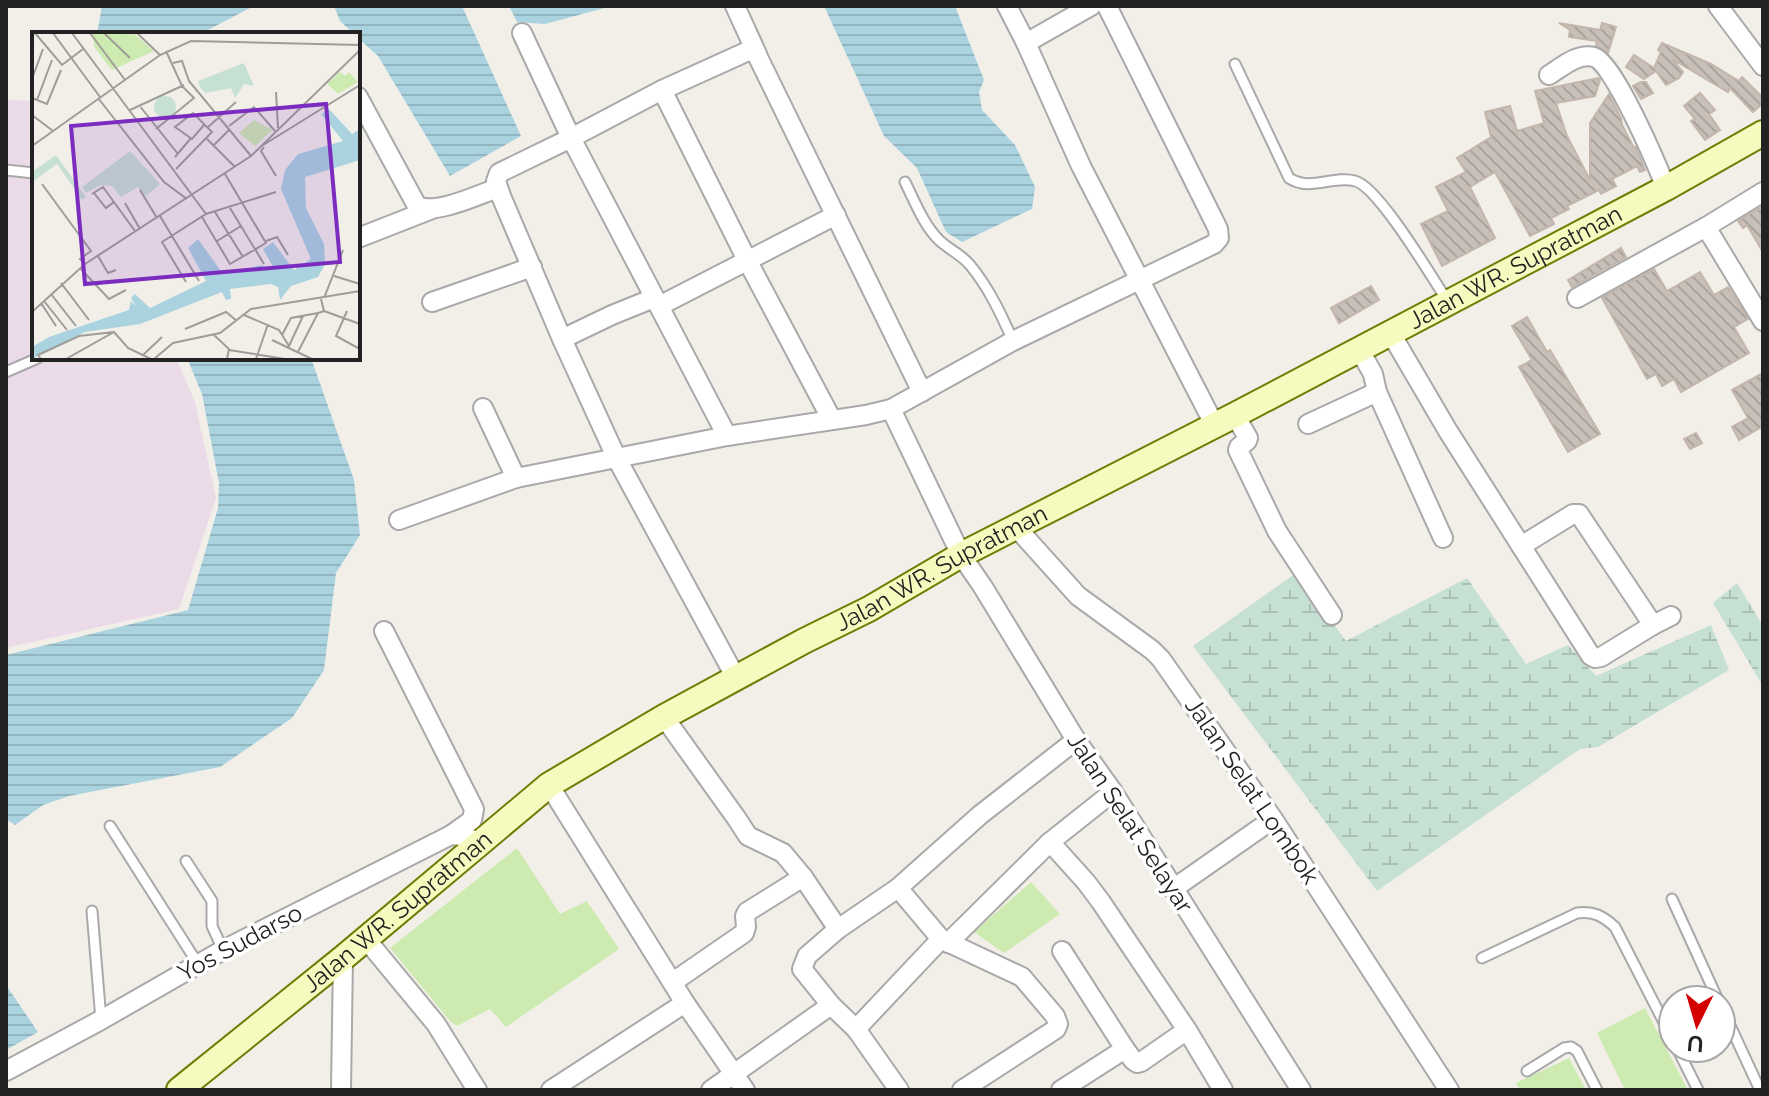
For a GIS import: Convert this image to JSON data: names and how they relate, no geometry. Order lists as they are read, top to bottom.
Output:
{
  "streets": {
    "street": [
      "Jalan WR. Supratman",
      "Jalan Selat Lombok",
      "Jalan Selat Selayar",
      "Yos Sudarso"
    ]
  },
  "crossings": [
    ["Jalan WR. Supratman", "Jalan Selat Lombok"],
    ["Jalan WR. Supratman", "Jalan Selat Selayar"]
  ],
  "north": "bottom"
}
